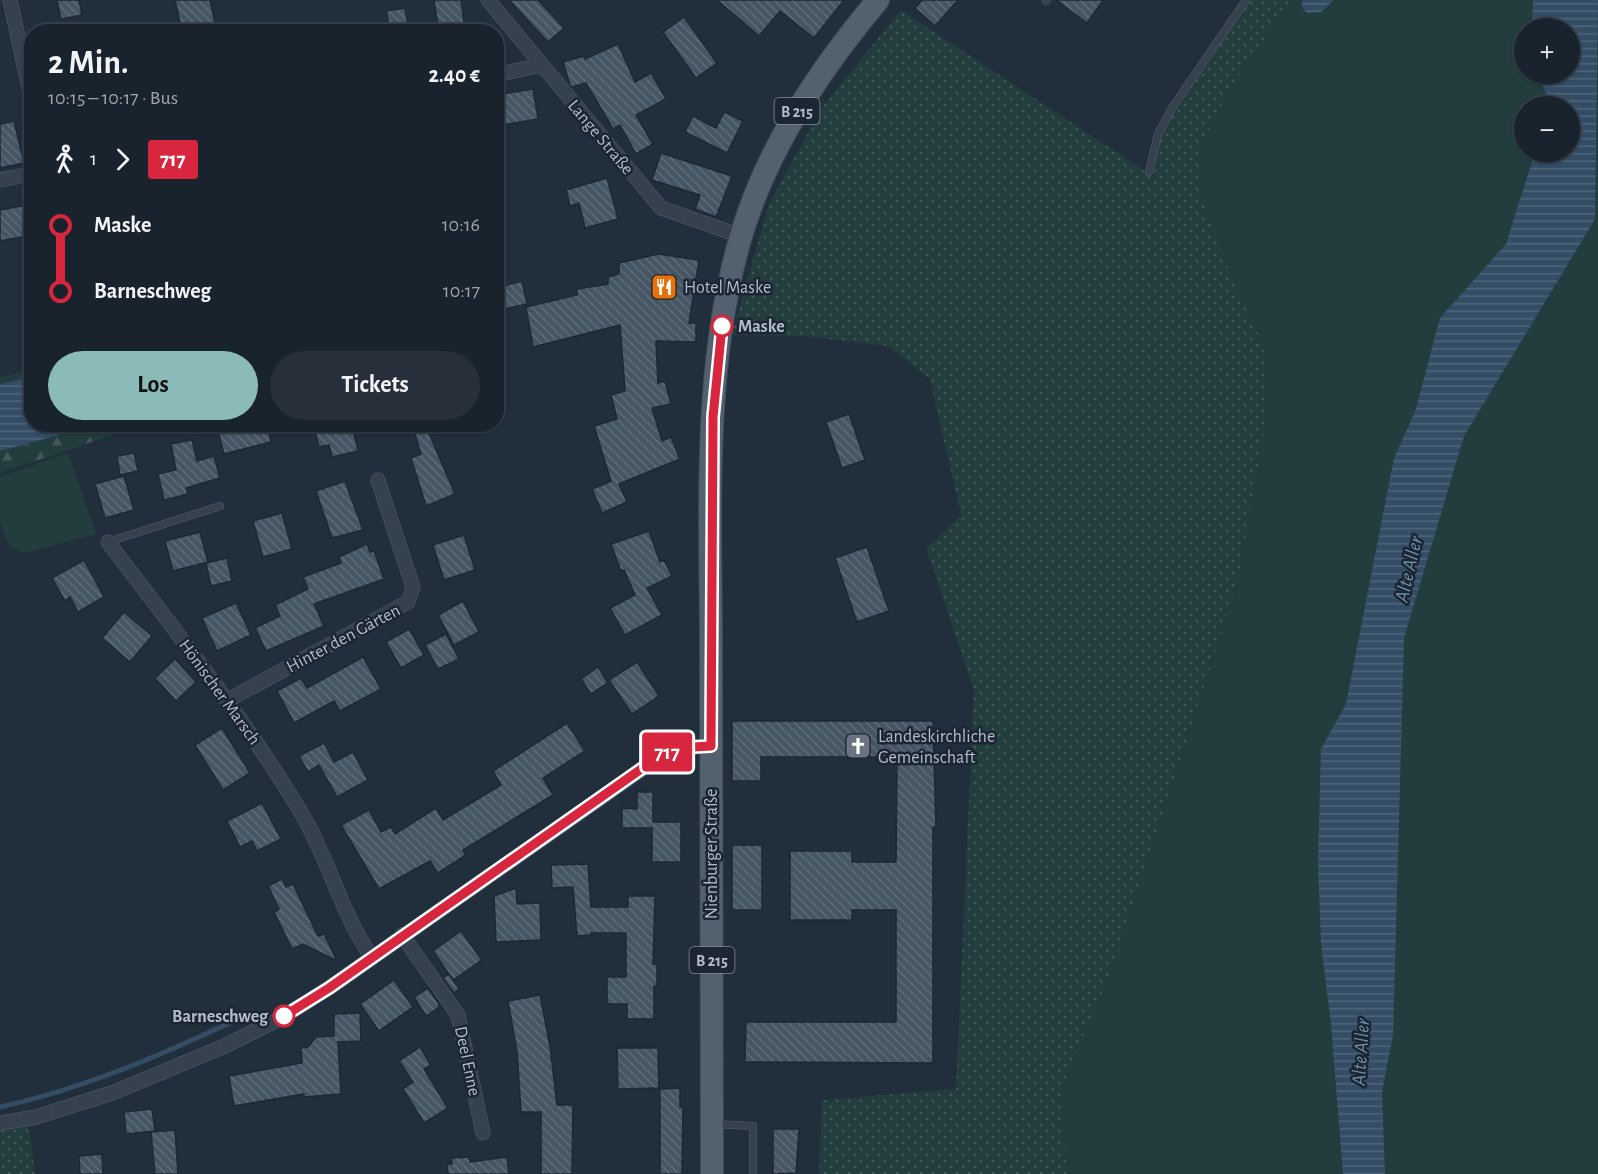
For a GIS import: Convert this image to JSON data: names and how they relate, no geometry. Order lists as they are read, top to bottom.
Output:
{
  "streets": {
    "main road": ["B 215", "Nienburger Straße"],
    "street": [
      "Lange Straße",
      "Hinter den Gärten",
      "Hönischer Marsch",
      "Deel Enne"
    ]
  },
  "crossings": [
    ["Lange Straße", "Nienburger Straße"],
    ["Hinter den Gärten", "Hönischer Marsch"]
  ],
  "water": ["Alte Aller"],
  "places": {
    "restaurant": ["Hotel Maske"],
    "other": ["Maske", "Barneschweg"],
    "church": ["Landeskirchliche Gemeinschaft"]
  },
  "lines": ["bus line 717"],
  "page": {
    "on_map": "717",
    "map_buttons": ["+", "−"],
    "heading": ["2 Min.", "10:15 – 10:17 · Bus", "2.40 €"],
    "legs": ["1", "717"],
    "list": [
      {
        "name": "Maske",
        "value": "10:16"
      },
      {
        "name": "Barneschweg",
        "value": "10:17"
      }
    ],
    "buttons": ["Los", "Tickets"]
  }
}
